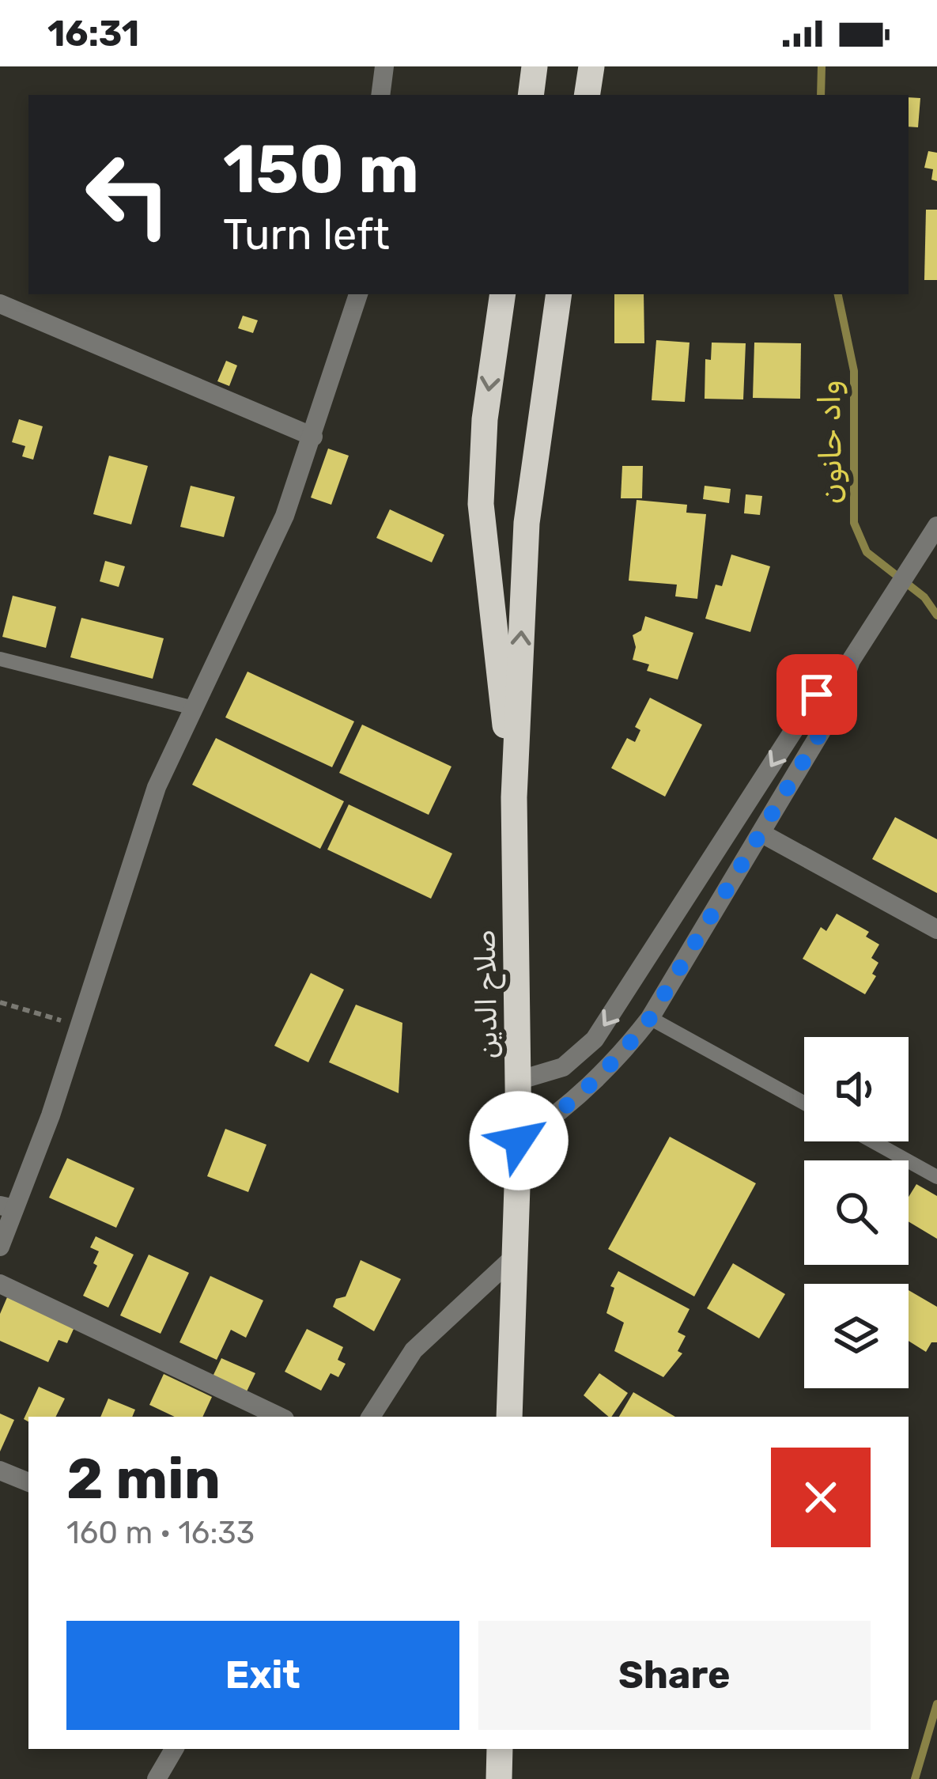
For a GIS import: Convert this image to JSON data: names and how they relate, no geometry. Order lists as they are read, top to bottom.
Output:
{
  "streets": {
    "highway": ["صلاح الدين"]
  },
  "water": ["واد حانون"],
  "page": {
    "status": "16:31",
    "turn": ["150 m", "Turn left"],
    "heading": ["2 min", "160 m · 16:33"],
    "buttons": ["Exit", "Share"]
  }
}
